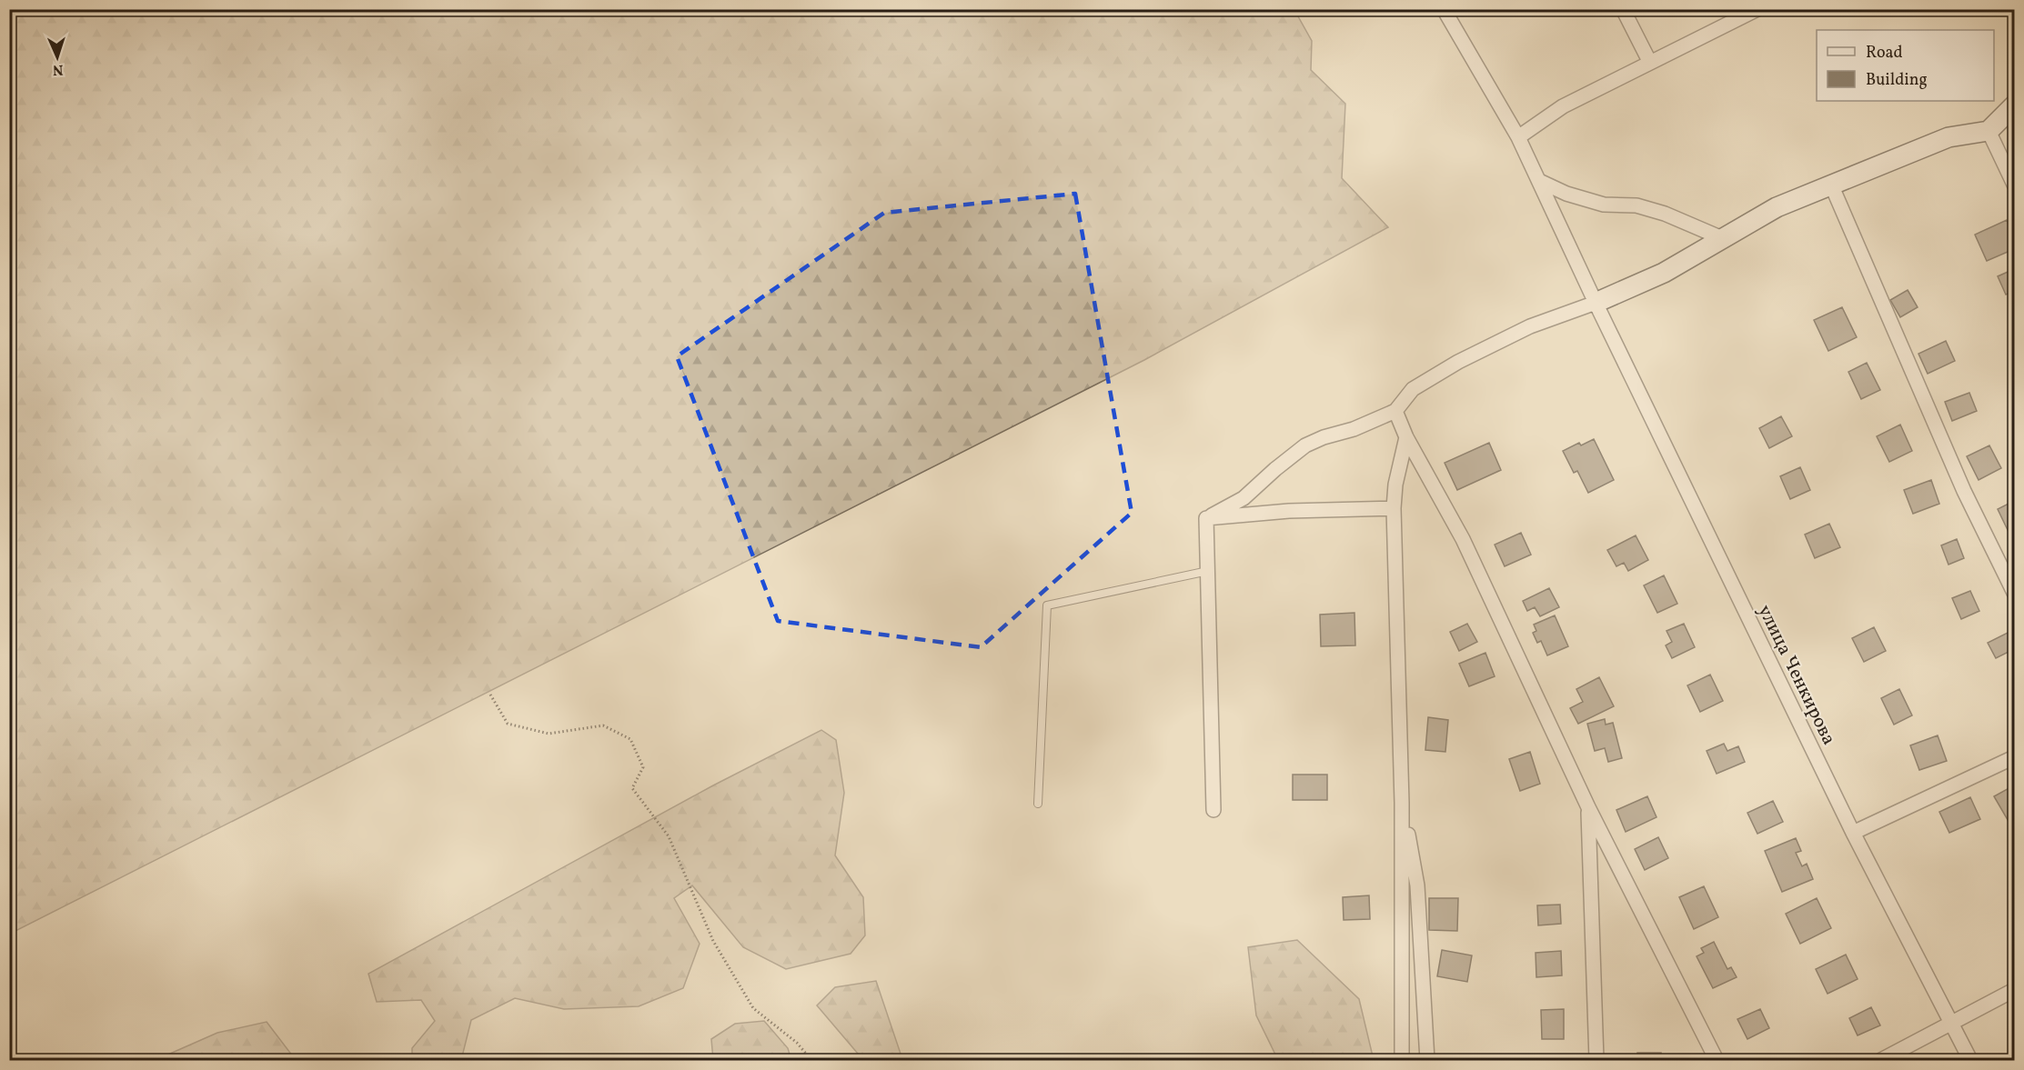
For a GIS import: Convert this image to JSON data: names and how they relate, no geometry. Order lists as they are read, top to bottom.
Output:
{
  "streets": {
    "street": ["улица Ченкирова"]
  },
  "legend": ["Road", "Building"],
  "north": "bottom"
}
